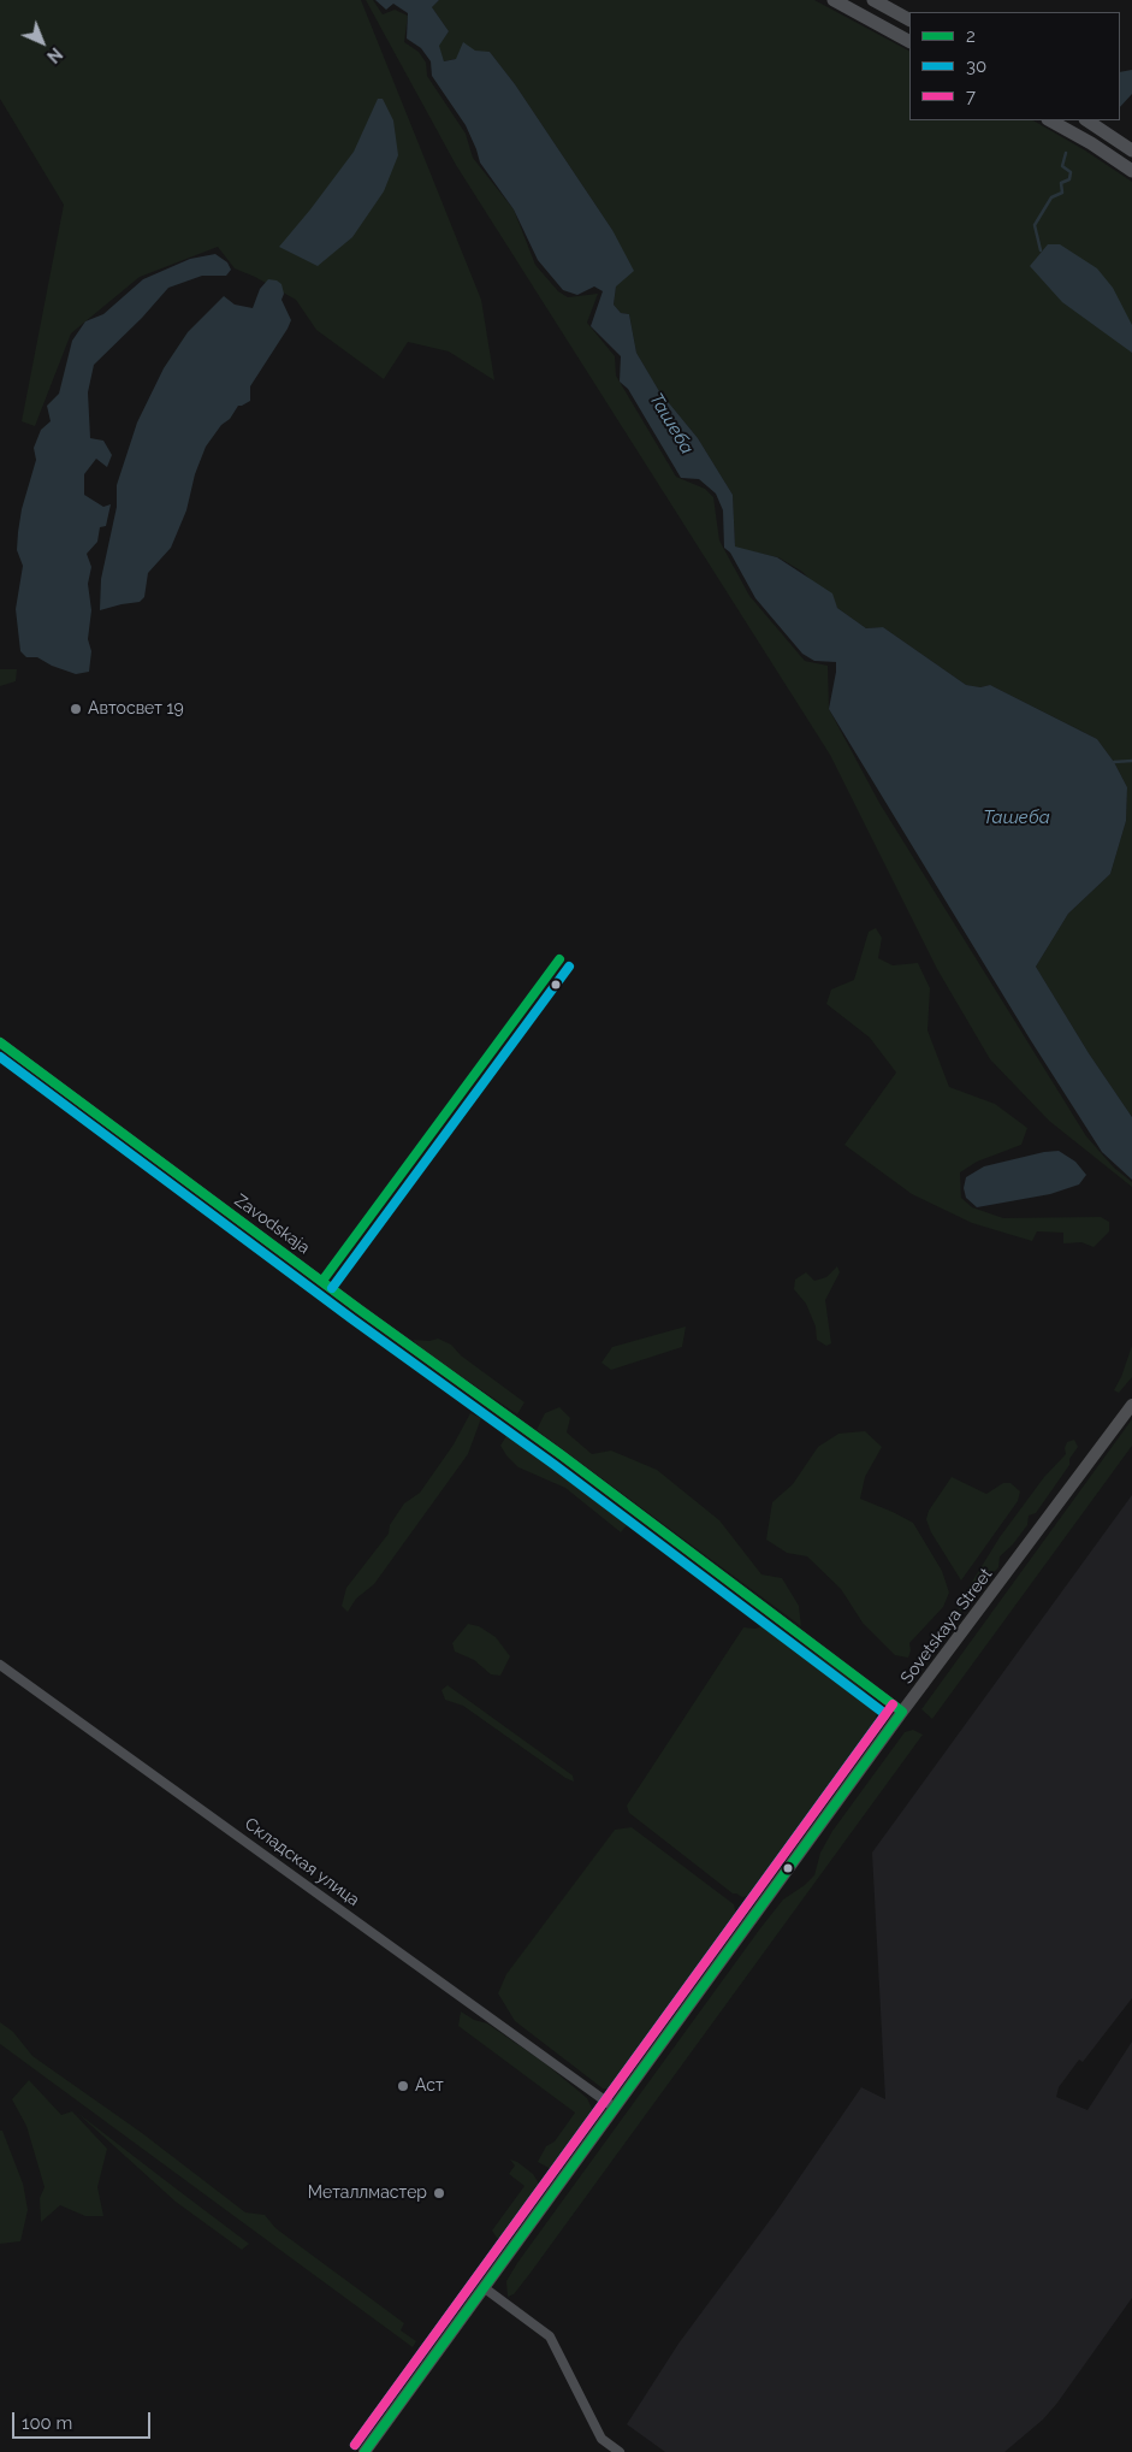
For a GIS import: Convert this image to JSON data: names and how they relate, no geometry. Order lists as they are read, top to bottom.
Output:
{
  "streets": {
    "main road": ["Sovetskaya Street"],
    "street": ["Zavodskaja", "Складская улица"]
  },
  "crossings": [
    ["Zavodskaja", "Sovetskaya Street"],
    ["Sovetskaya Street", "Складская улица"]
  ],
  "water": ["Ташеба"],
  "places": ["Автосвет 19", "Аст", "Металлмастер"],
  "lines": ["transit line 2", "transit line 30", "transit line 7"],
  "legend": ["2", "30", "7"],
  "scale_bar": "100 m",
  "north": "bottom right"
}
